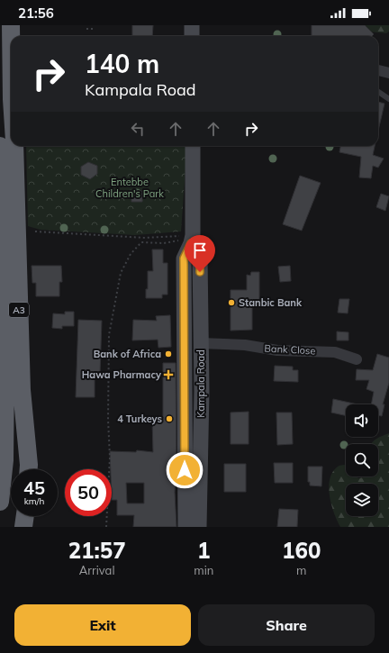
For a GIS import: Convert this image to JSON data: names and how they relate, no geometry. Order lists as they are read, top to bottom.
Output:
{
  "streets": {
    "highway": ["A3"],
    "main road": ["Kampala Road"],
    "street": ["Bank Close"]
  },
  "crossings": [
    ["Bank Close", "Kampala Road"]
  ],
  "parks": ["Entebbe Children's Park"],
  "places": {
    "other": ["Stanbic Bank", "Bank of Africa", "4 Turkeys"],
    "health": ["Hawa Pharmacy"]
  },
  "page": {
    "status": "21:56",
    "turn": ["140 m", "Kampala Road"],
    "speed": "45 km/h",
    "limit": "50",
    "eta": [
      "21:57",
      "Arrival",
      "1",
      "min",
      "160",
      "m"
    ],
    "buttons": ["Exit", "Share"]
  }
}
